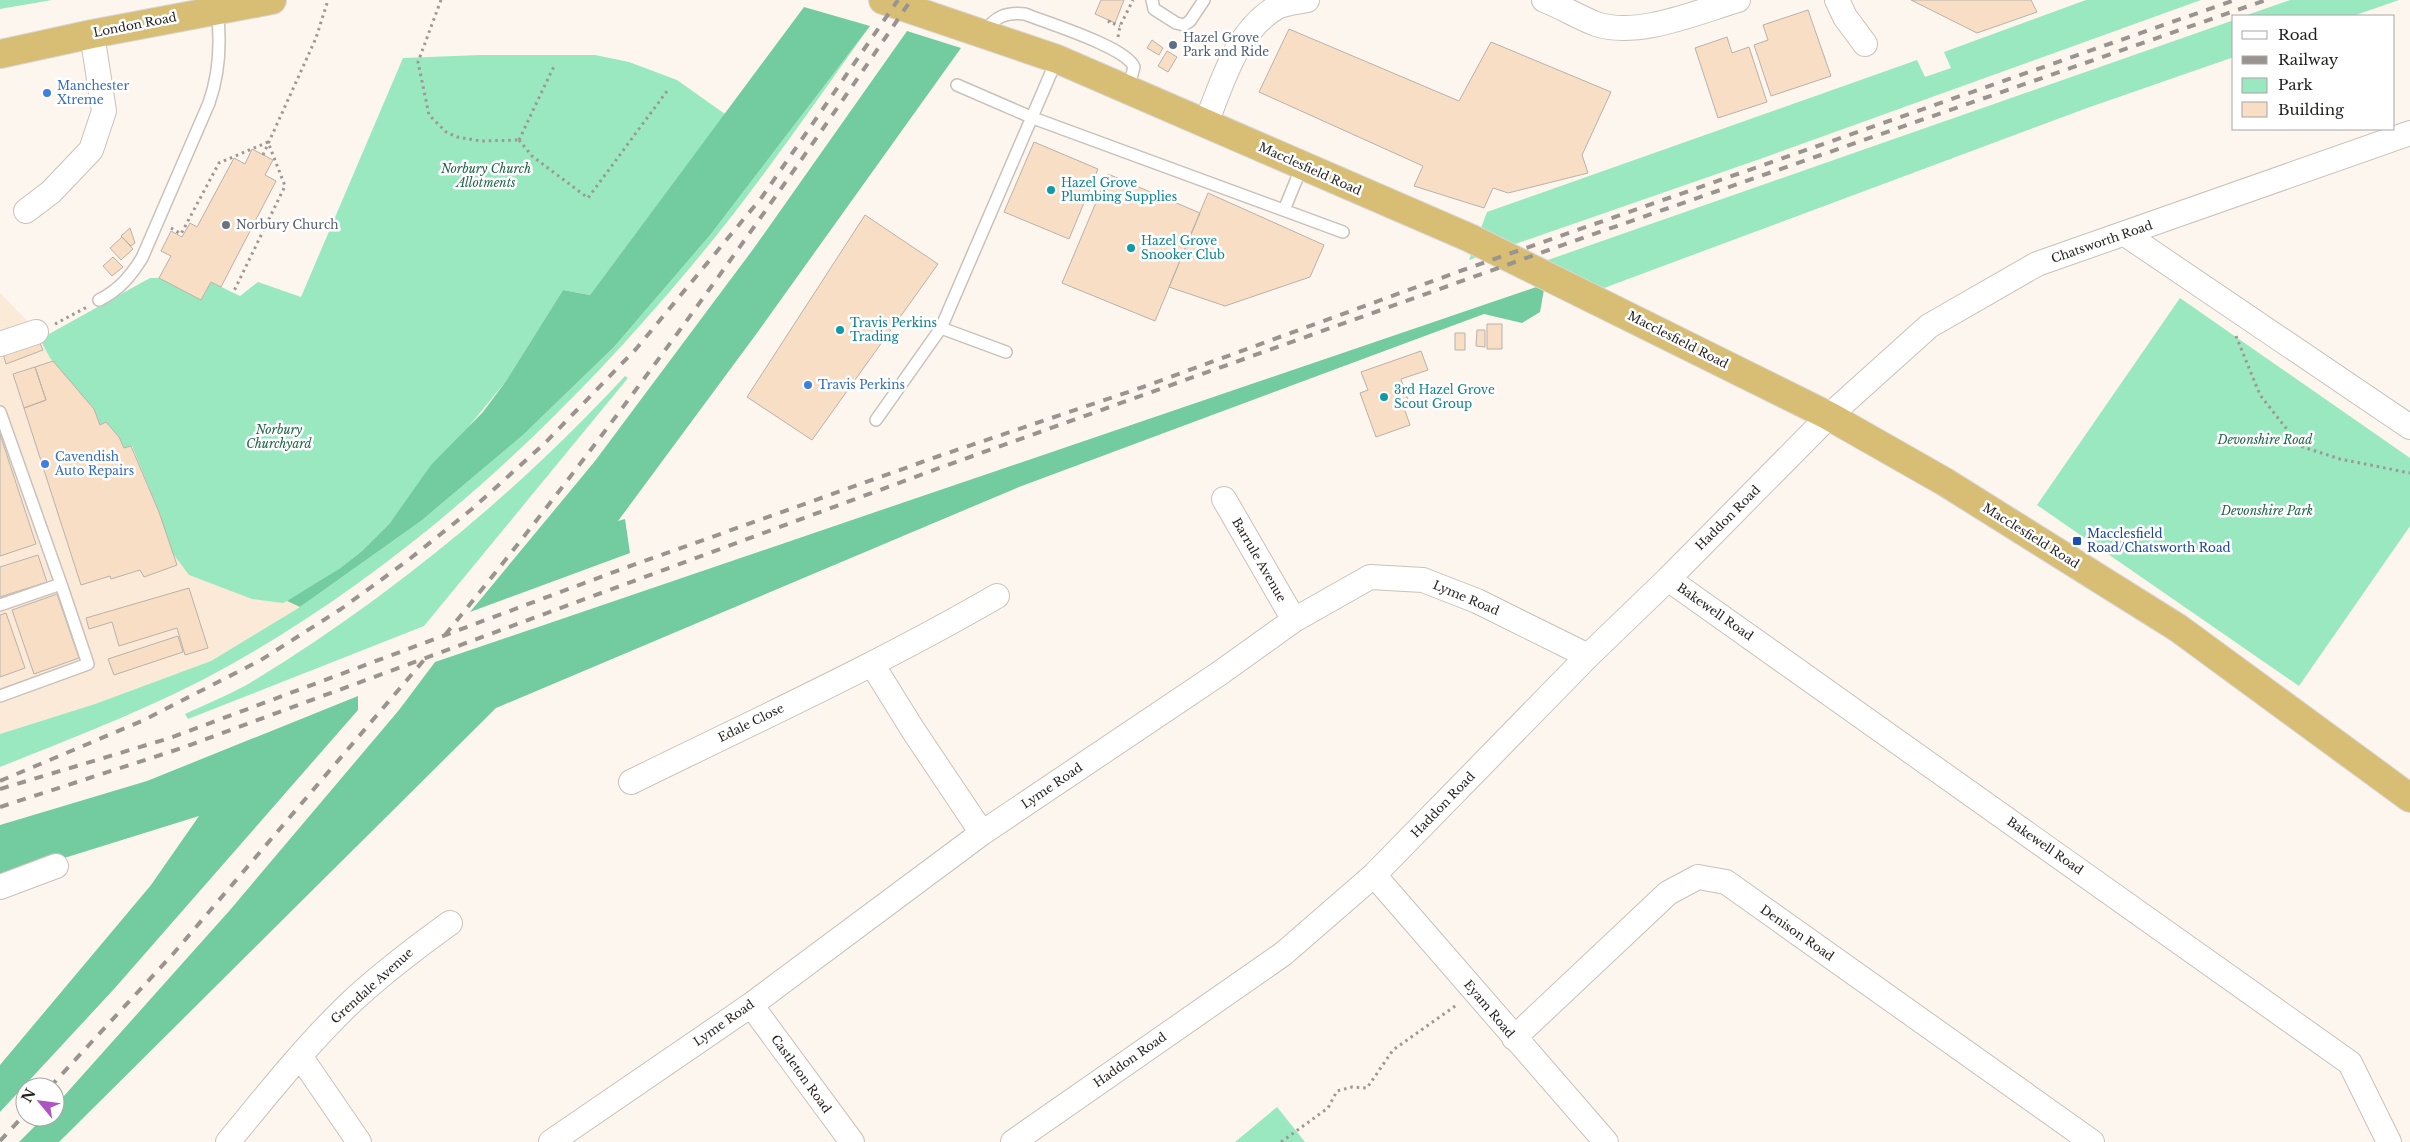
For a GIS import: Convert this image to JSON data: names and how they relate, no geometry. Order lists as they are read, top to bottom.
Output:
{
  "streets": {
    "highway": ["London Road", "Macclesfield Road"],
    "street": [
      "Chatsworth Road",
      "Haddon Road",
      "Barrule Avenue",
      "Lyme Road",
      "Bakewell Road",
      "Edale Close",
      "Denison Road",
      "Grendale Avenue",
      "Eyam Road",
      "Castleton Road"
    ]
  },
  "crossings": [
    ["Macclesfield Road", "Chatsworth Road"],
    ["Macclesfield Road", "Haddon Road"],
    ["Chatsworth Road", "Haddon Road"],
    ["Haddon Road", "Lyme Road"],
    ["Haddon Road", "Bakewell Road"],
    ["Haddon Road", "Eyam Road"],
    ["Barrule Avenue", "Lyme Road"],
    ["Lyme Road", "Castleton Road"],
    ["Denison Road", "Eyam Road"]
  ],
  "parks": [
    "Norbury Church Allotments",
    "Norbury Churchyard",
    "Devonshire Road",
    "Devonshire Park"
  ],
  "places": {
    "other": [
      "Hazel Grove Park and Ride",
      "Manchester Xtreme",
      "Hazel Grove Plumbing Supplies",
      "Norbury Church",
      "Hazel Grove Snooker Club",
      "Travis Perkins Trading",
      "Travis Perkins",
      "3rd Hazel Grove Scout Group",
      "Cavendish Auto Repairs"
    ],
    "transit": ["Macclesfield Road/Chatsworth Road"]
  },
  "legend": [
    "Road",
    "Railway",
    "Park",
    "Building"
  ],
  "north": "top left"
}
